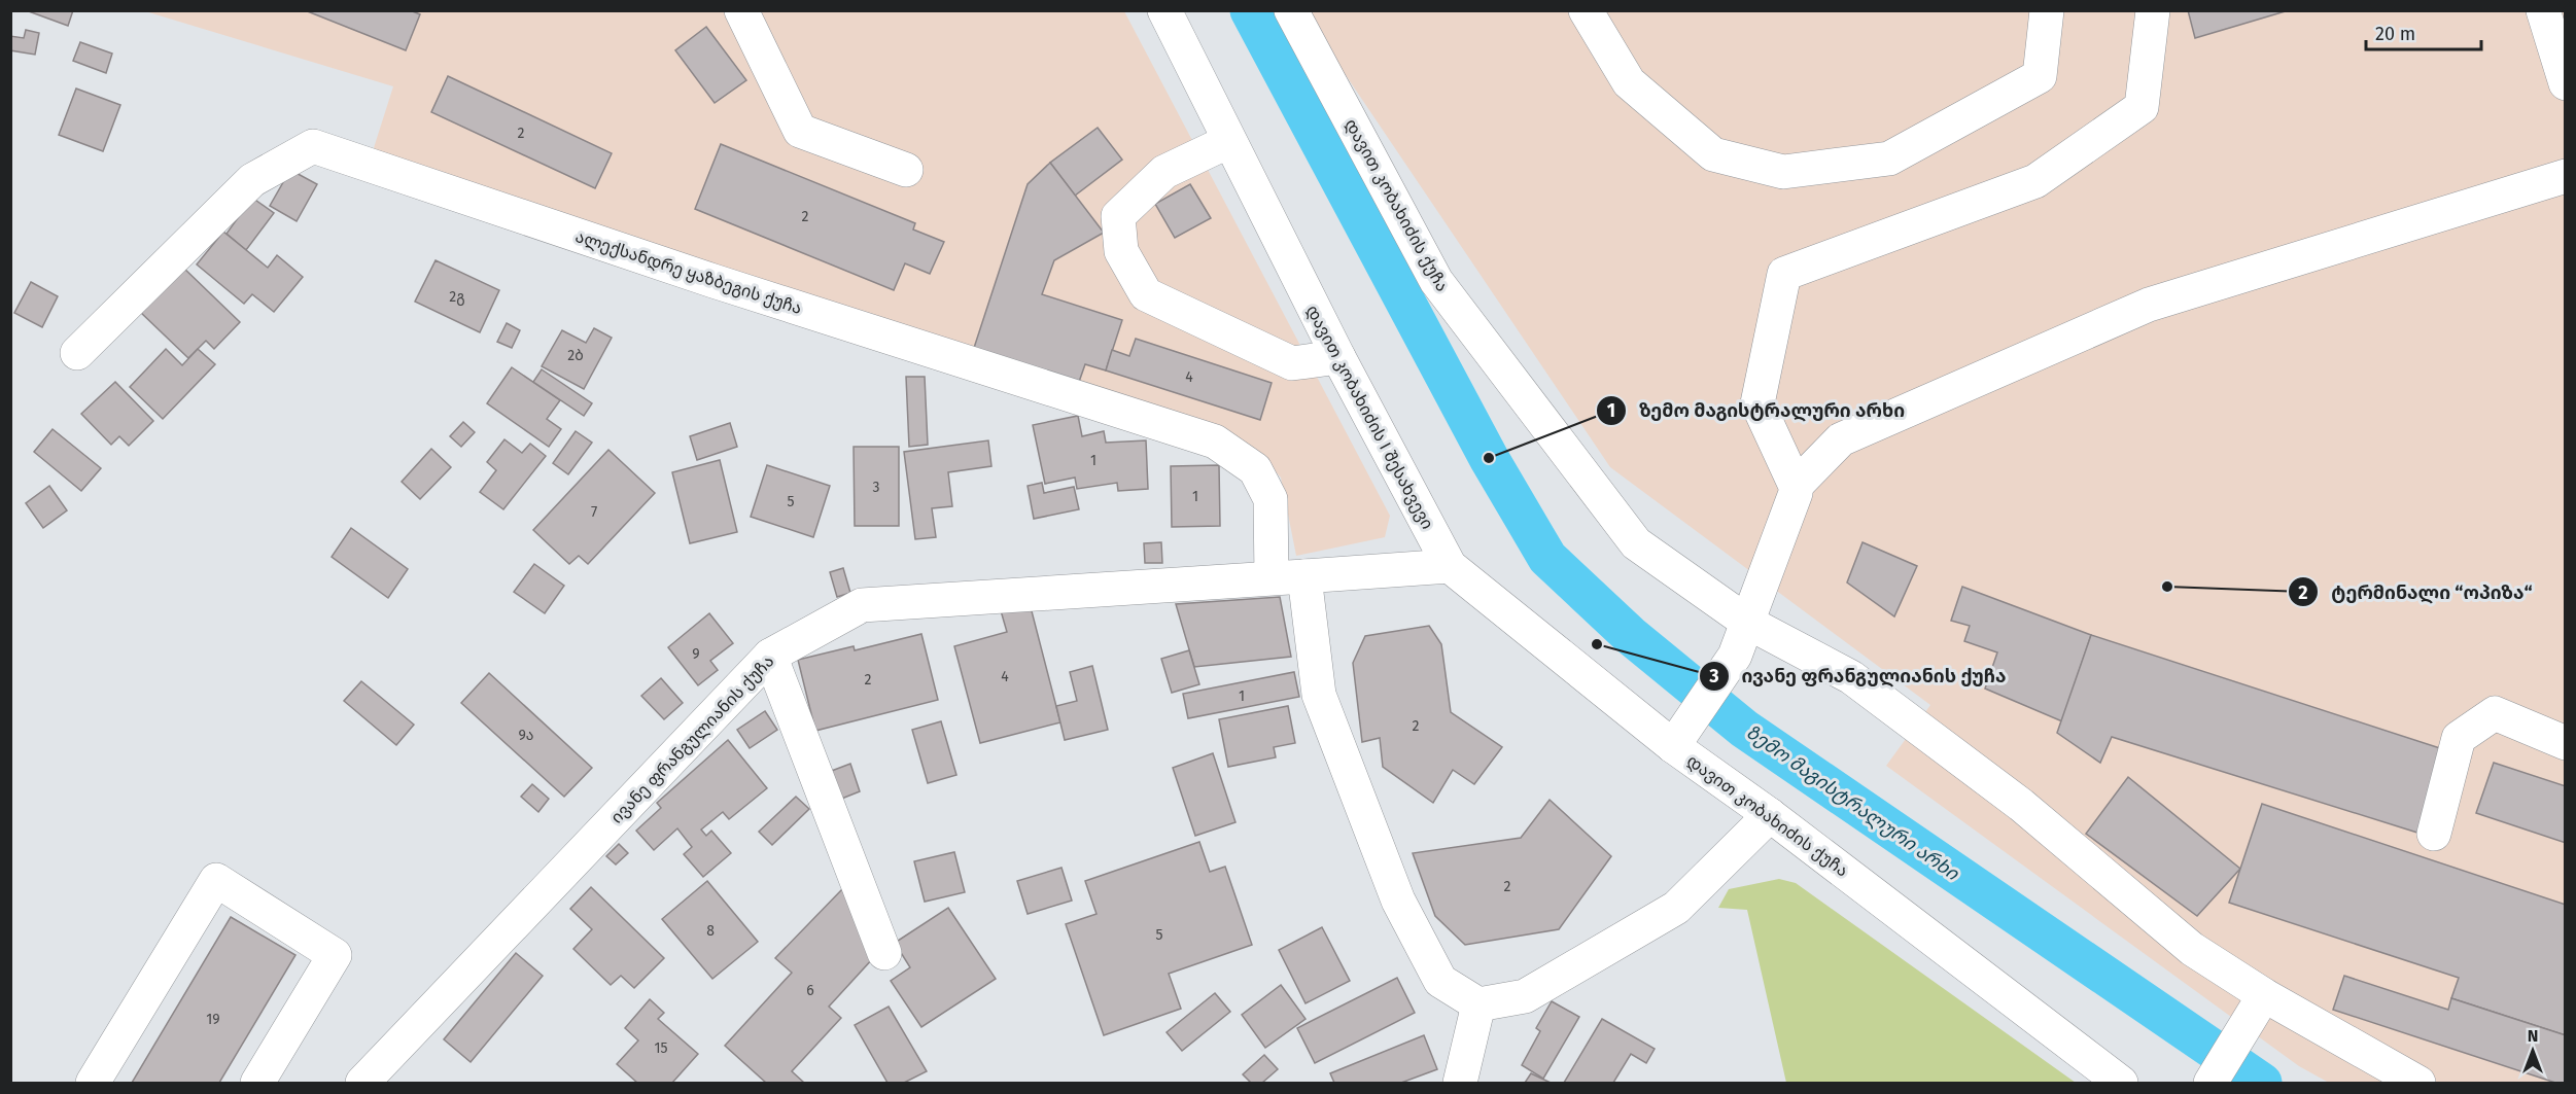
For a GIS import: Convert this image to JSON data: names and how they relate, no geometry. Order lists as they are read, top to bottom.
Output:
{
  "streets": {
    "street": [
      "დავით კობახიძის ქუჩა",
      "ალექსანდრე ყაზბეგის ქუჩა",
      "დავით კობახიძის I შესახვევი",
      "ივანე ფრანგულიანის ქუჩა"
    ]
  },
  "crossings": [
    ["დავით კობახიძის ქუჩა", "დავით კობახიძის I შესახვევი"],
    ["ალექსანდრე ყაზბეგის ქუჩა", "ივანე ფრანგულიანის ქუჩა"],
    ["დავით კობახიძის I შესახვევი", "ივანე ფრანგულიანის ქუჩა"]
  ],
  "water": ["ზემო მაგისტრალური არხი"],
  "places": ["ზემო მაგისტრალური არხი", "ტერმინალი “ოპიზა“", "ივანე ფრანგულიანის ქუჩა"],
  "house_numbers": [
    "2",
    "2",
    "2გ",
    "2ბ",
    "4",
    "1",
    "3",
    "1",
    "5",
    "7",
    "9",
    "4",
    "2",
    "1",
    "2",
    "9ა",
    "2",
    "8",
    "5",
    "6",
    "19",
    "15"
  ],
  "scale_bar": "20 m",
  "north": "top"
}
